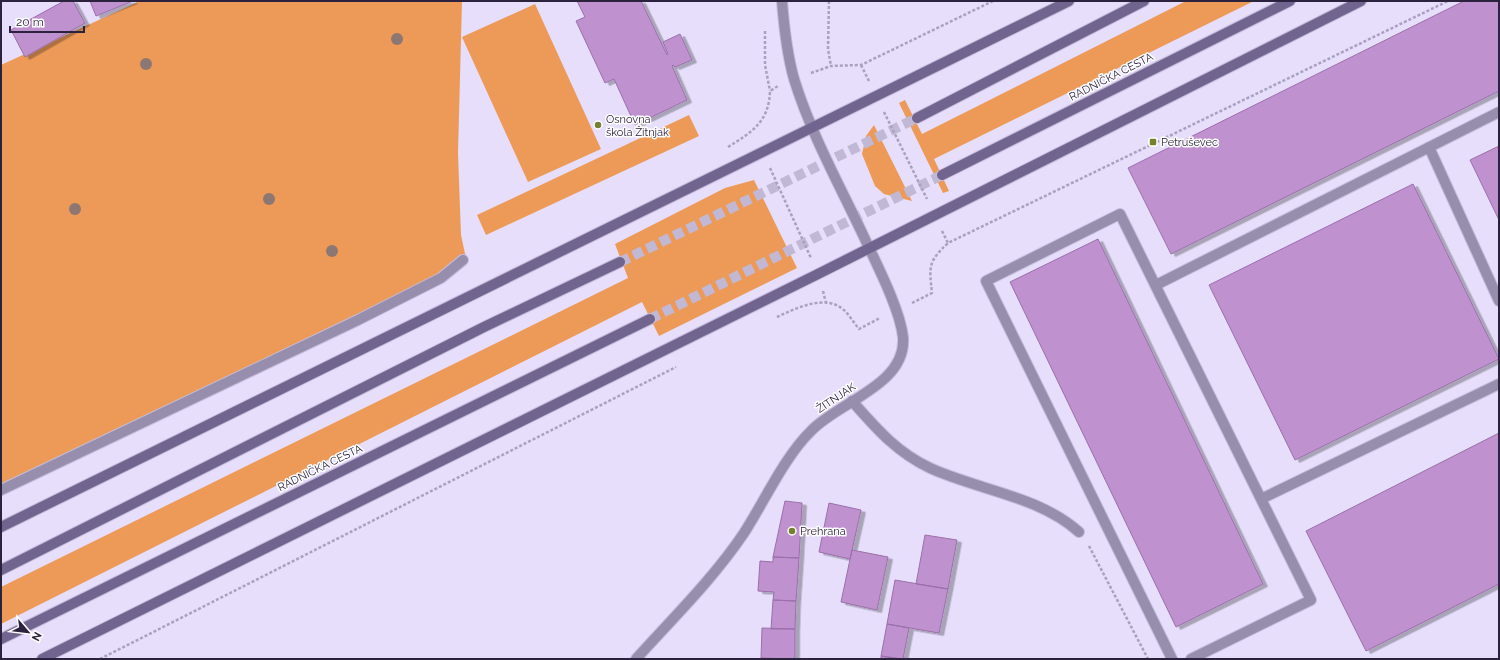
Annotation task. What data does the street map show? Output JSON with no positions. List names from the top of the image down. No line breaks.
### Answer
{"streets":{"main road":["RADNIČKA CESTA"],"street":["ŽITNJAK"]},"places":{"other":["Osnovna škola Žitnjak","Prehrana"],"transit":["Petruševec"]},"scale_bar":"20 m","north":"bottom right"}
